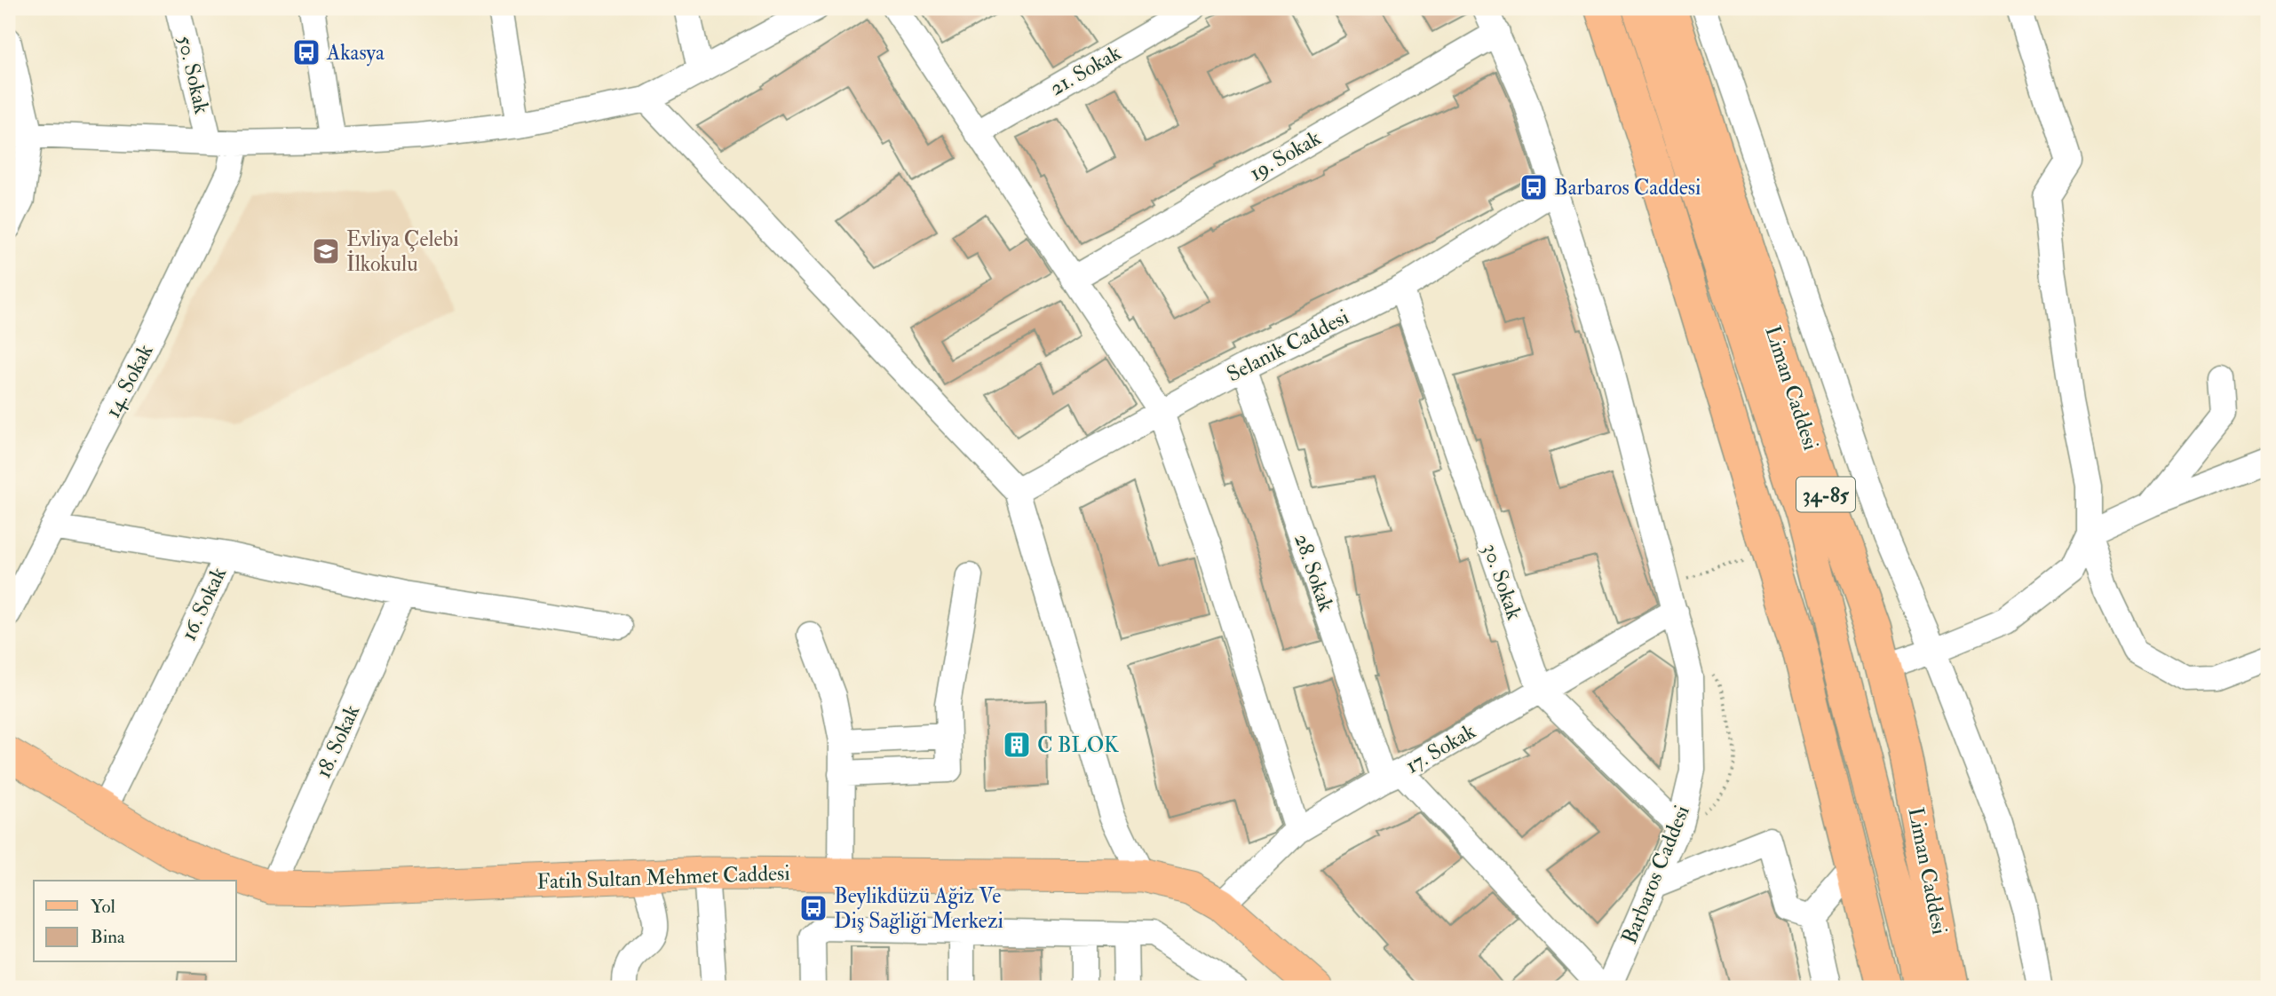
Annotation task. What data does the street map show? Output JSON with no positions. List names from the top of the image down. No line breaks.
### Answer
{"streets":{"highway":["Liman Caddesi","34-85"],"main road":["Fatih Sultan Mehmet Caddesi"],"street":["21. Sokak","50. Sokak","19. Sokak","Selanik Caddesi","14. Sokak","28. Sokak","30. Sokak","16. Sokak","18. Sokak","17. Sokak","Barbaros Caddesi"]},"crossings":[["19. Sokak","Barbaros Caddesi"],["Selanik Caddesi","28. Sokak"],["Selanik Caddesi","30. Sokak"],["Selanik Caddesi","Barbaros Caddesi"],["14. Sokak","16. Sokak"],["28. Sokak","17. Sokak"],["30. Sokak","17. Sokak"],["30. Sokak","Barbaros Caddesi"],["16. Sokak","Fatih Sultan Mehmet Caddesi"],["18. Sokak","Fatih Sultan Mehmet Caddesi"],["17. Sokak","Barbaros Caddesi"],["17. Sokak","Fatih Sultan Mehmet Caddesi"]],"places":{"bus stop":["Akasya","Barbaros Caddesi","Beylikdüzü Ağiz Ve Diş Sağliği Merkezi"],"school or university":["Evliya Çelebi İlkokulu"],"building":["C BLOK"]},"legend":["Yol","Bina"]}
